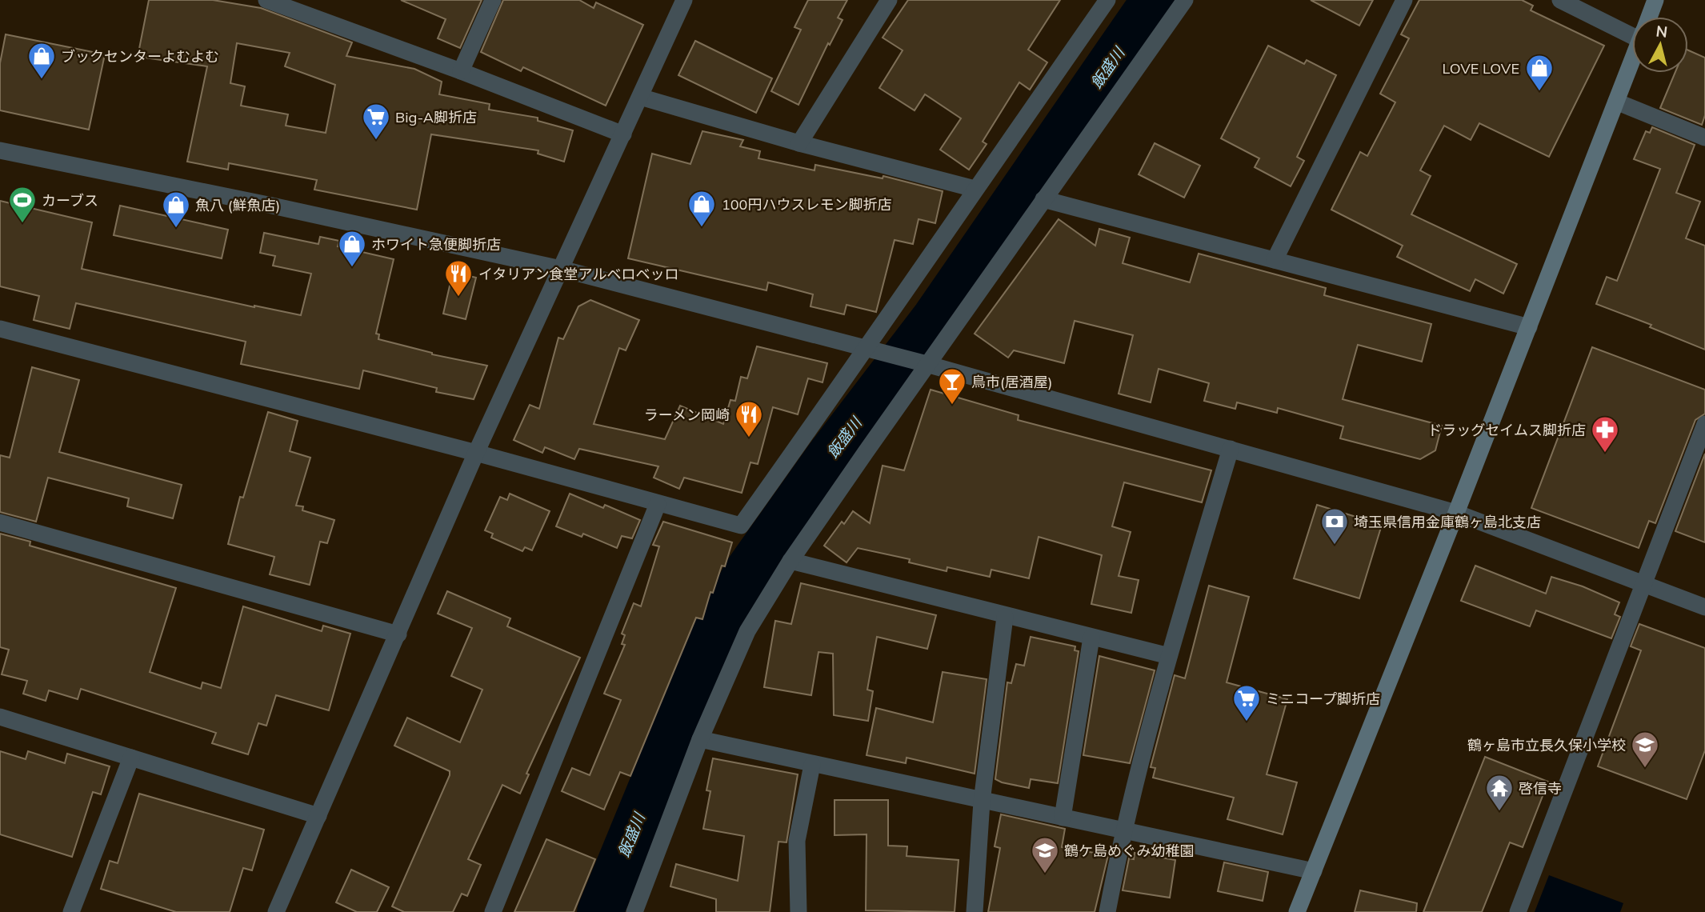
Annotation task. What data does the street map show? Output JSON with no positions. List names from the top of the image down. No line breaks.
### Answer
{"water":["飯盛川"],"places":{"shop":["ブックセンターよむよむ","LOVE LOVE","100円ハウスレモン脚折店","魚八 (鮮魚店)","ホワイト急便脚折店"],"supermarket":["Big-A脚折店","ミニコープ脚折店"],"sports":["カーブス"],"restaurant":["イタリアン食堂アルベロベッロ","ラーメン岡崎"],"bar":["鳥市(居酒屋)"],"pharmacy":["ドラッグセイムス脚折店"],"bank":["埼玉県信用金庫鶴ヶ島北支店"],"school or university":["鶴ヶ島市立長久保小学校","鶴ケ島めぐみ幼稚園"],"temple":["啓信寺"]},"north":"top"}
